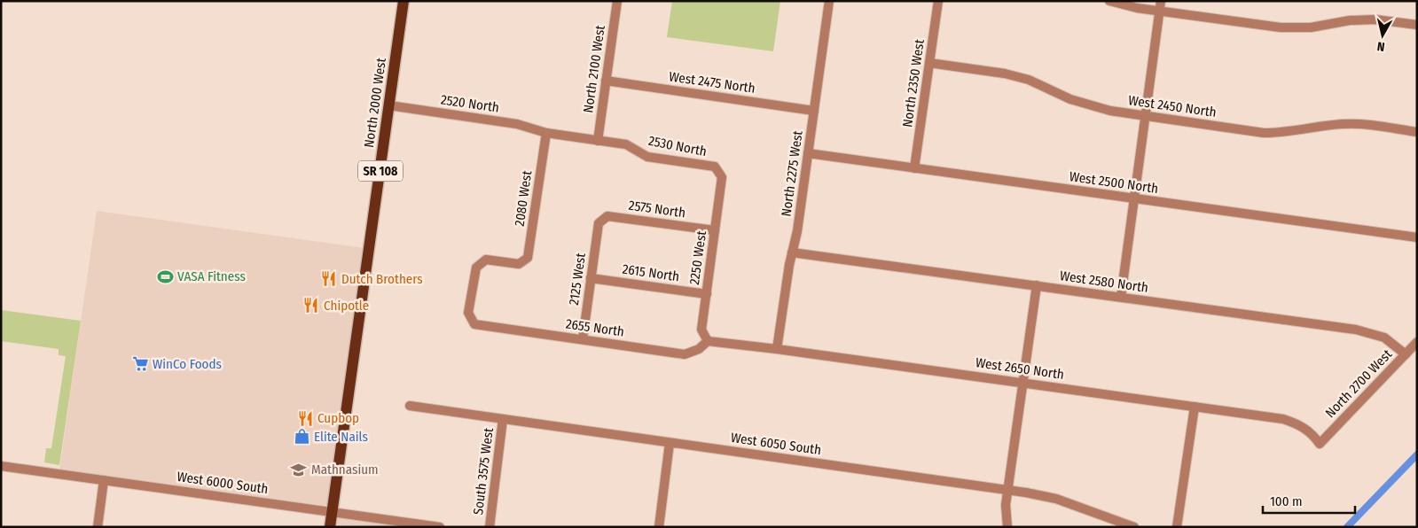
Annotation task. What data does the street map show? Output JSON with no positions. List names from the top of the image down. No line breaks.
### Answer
{"streets":{"main road":["North 2000 West","SR 108"],"street":["North 2100 West","West 2475 North","North 2350 West","2520 North","West 2450 North","2530 North","North 2275 West","West 2500 North","2080 West","2575 North","2250 West","2615 North","2125 West","West 2580 North","2655 North","West 2650 North","North 2700 West","West 6050 South","South 3575 West","West 6000 South"]},"crossings":[["North 2100 West","West 2475 North"],["North 2100 West","2530 North"],["West 2475 North","North 2275 West"],["North 2350 West","West 2450 North"],["North 2350 West","West 2500 North"],["North 2000 West","2520 North"],["North 2000 West","SR 108"],["North 2000 West","West 6000 South"],["2520 North","2530 North"],["2520 North","2080 West"],["2530 North","2080 West"],["2530 North","2250 West"],["SR 108","West 6000 South"],["North 2275 West","West 2500 North"],["North 2275 West","West 2580 North"],["North 2275 West","West 2650 North"],["2080 West","2655 North"],["2575 North","2250 West"],["2575 North","2125 West"],["2250 West","2615 North"],["2250 West","2655 North"],["2250 West","West 2650 North"],["2615 North","2125 West"],["2125 West","2655 North"],["West 2580 North","North 2700 West"],["2655 North","West 2650 North"],["West 2650 North","North 2700 West"],["West 6050 South","South 3575 West"]],"places":{"sports":["VASA Fitness"],"restaurant":["Dutch Brothers","Chipotle","Cupbop"],"supermarket":["WinCo Foods"],"shop":["Elite Nails"],"school or university":["Mathnasium"]},"scale_bar":"100 m","north":"bottom"}
